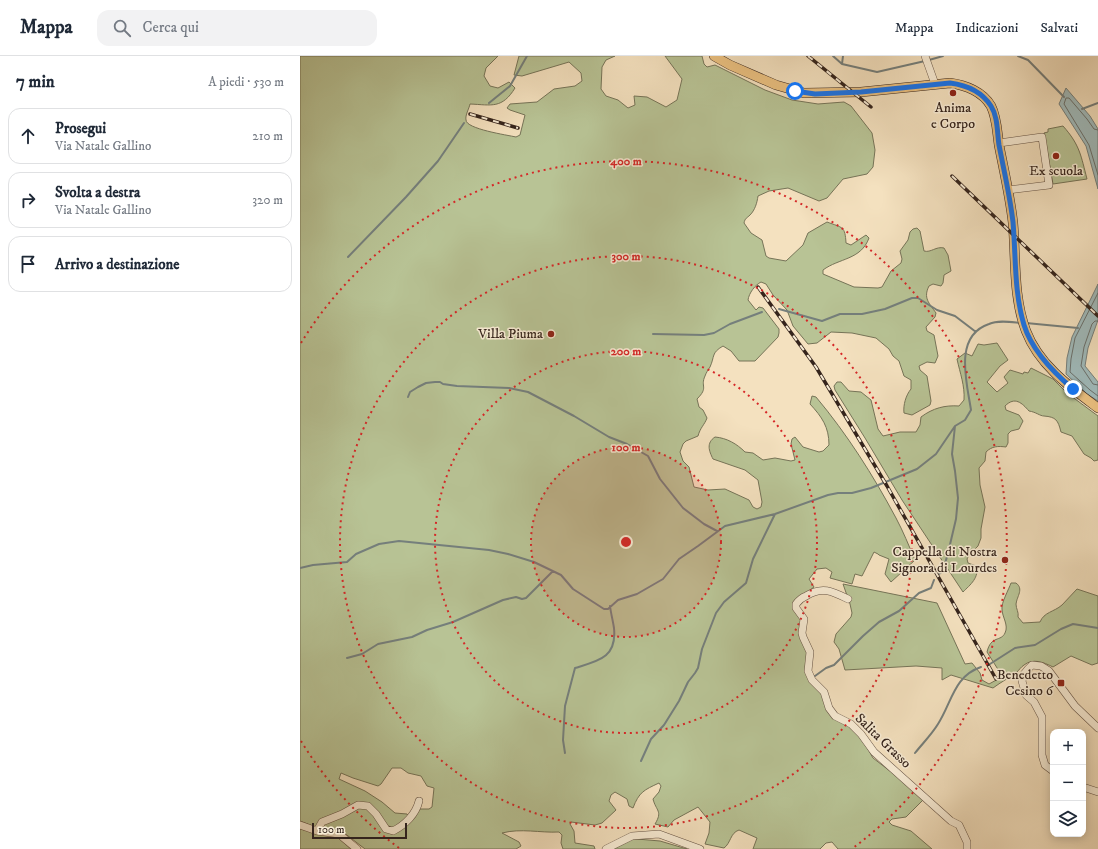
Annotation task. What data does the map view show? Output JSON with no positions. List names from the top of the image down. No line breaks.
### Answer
{"streets":{"street":["Salita Grasso"]},"places":{"other":["Anima e Corpo","Ex scuola","Villa Piuma","Cappella di Nostra Signora di Lourdes"],"transit":["Benedetto Cesino 6"]},"scale_bar":"100 m","page":{"header":"Mappa","search":"Cerca qui","nav":["Mappa","Indicazioni","Salvati"],"heading":["7 min","A piedi · 530 m"],"list":[["Prosegui","Via Natale Gallino","210 m"],["Svolta a destra","Via Natale Gallino","320 m"],"Arrivo a destinazione"],"map_buttons":["+","−"],"scale":"100 m"},"rings":["400 m","300 m","200 m","100 m"]}
